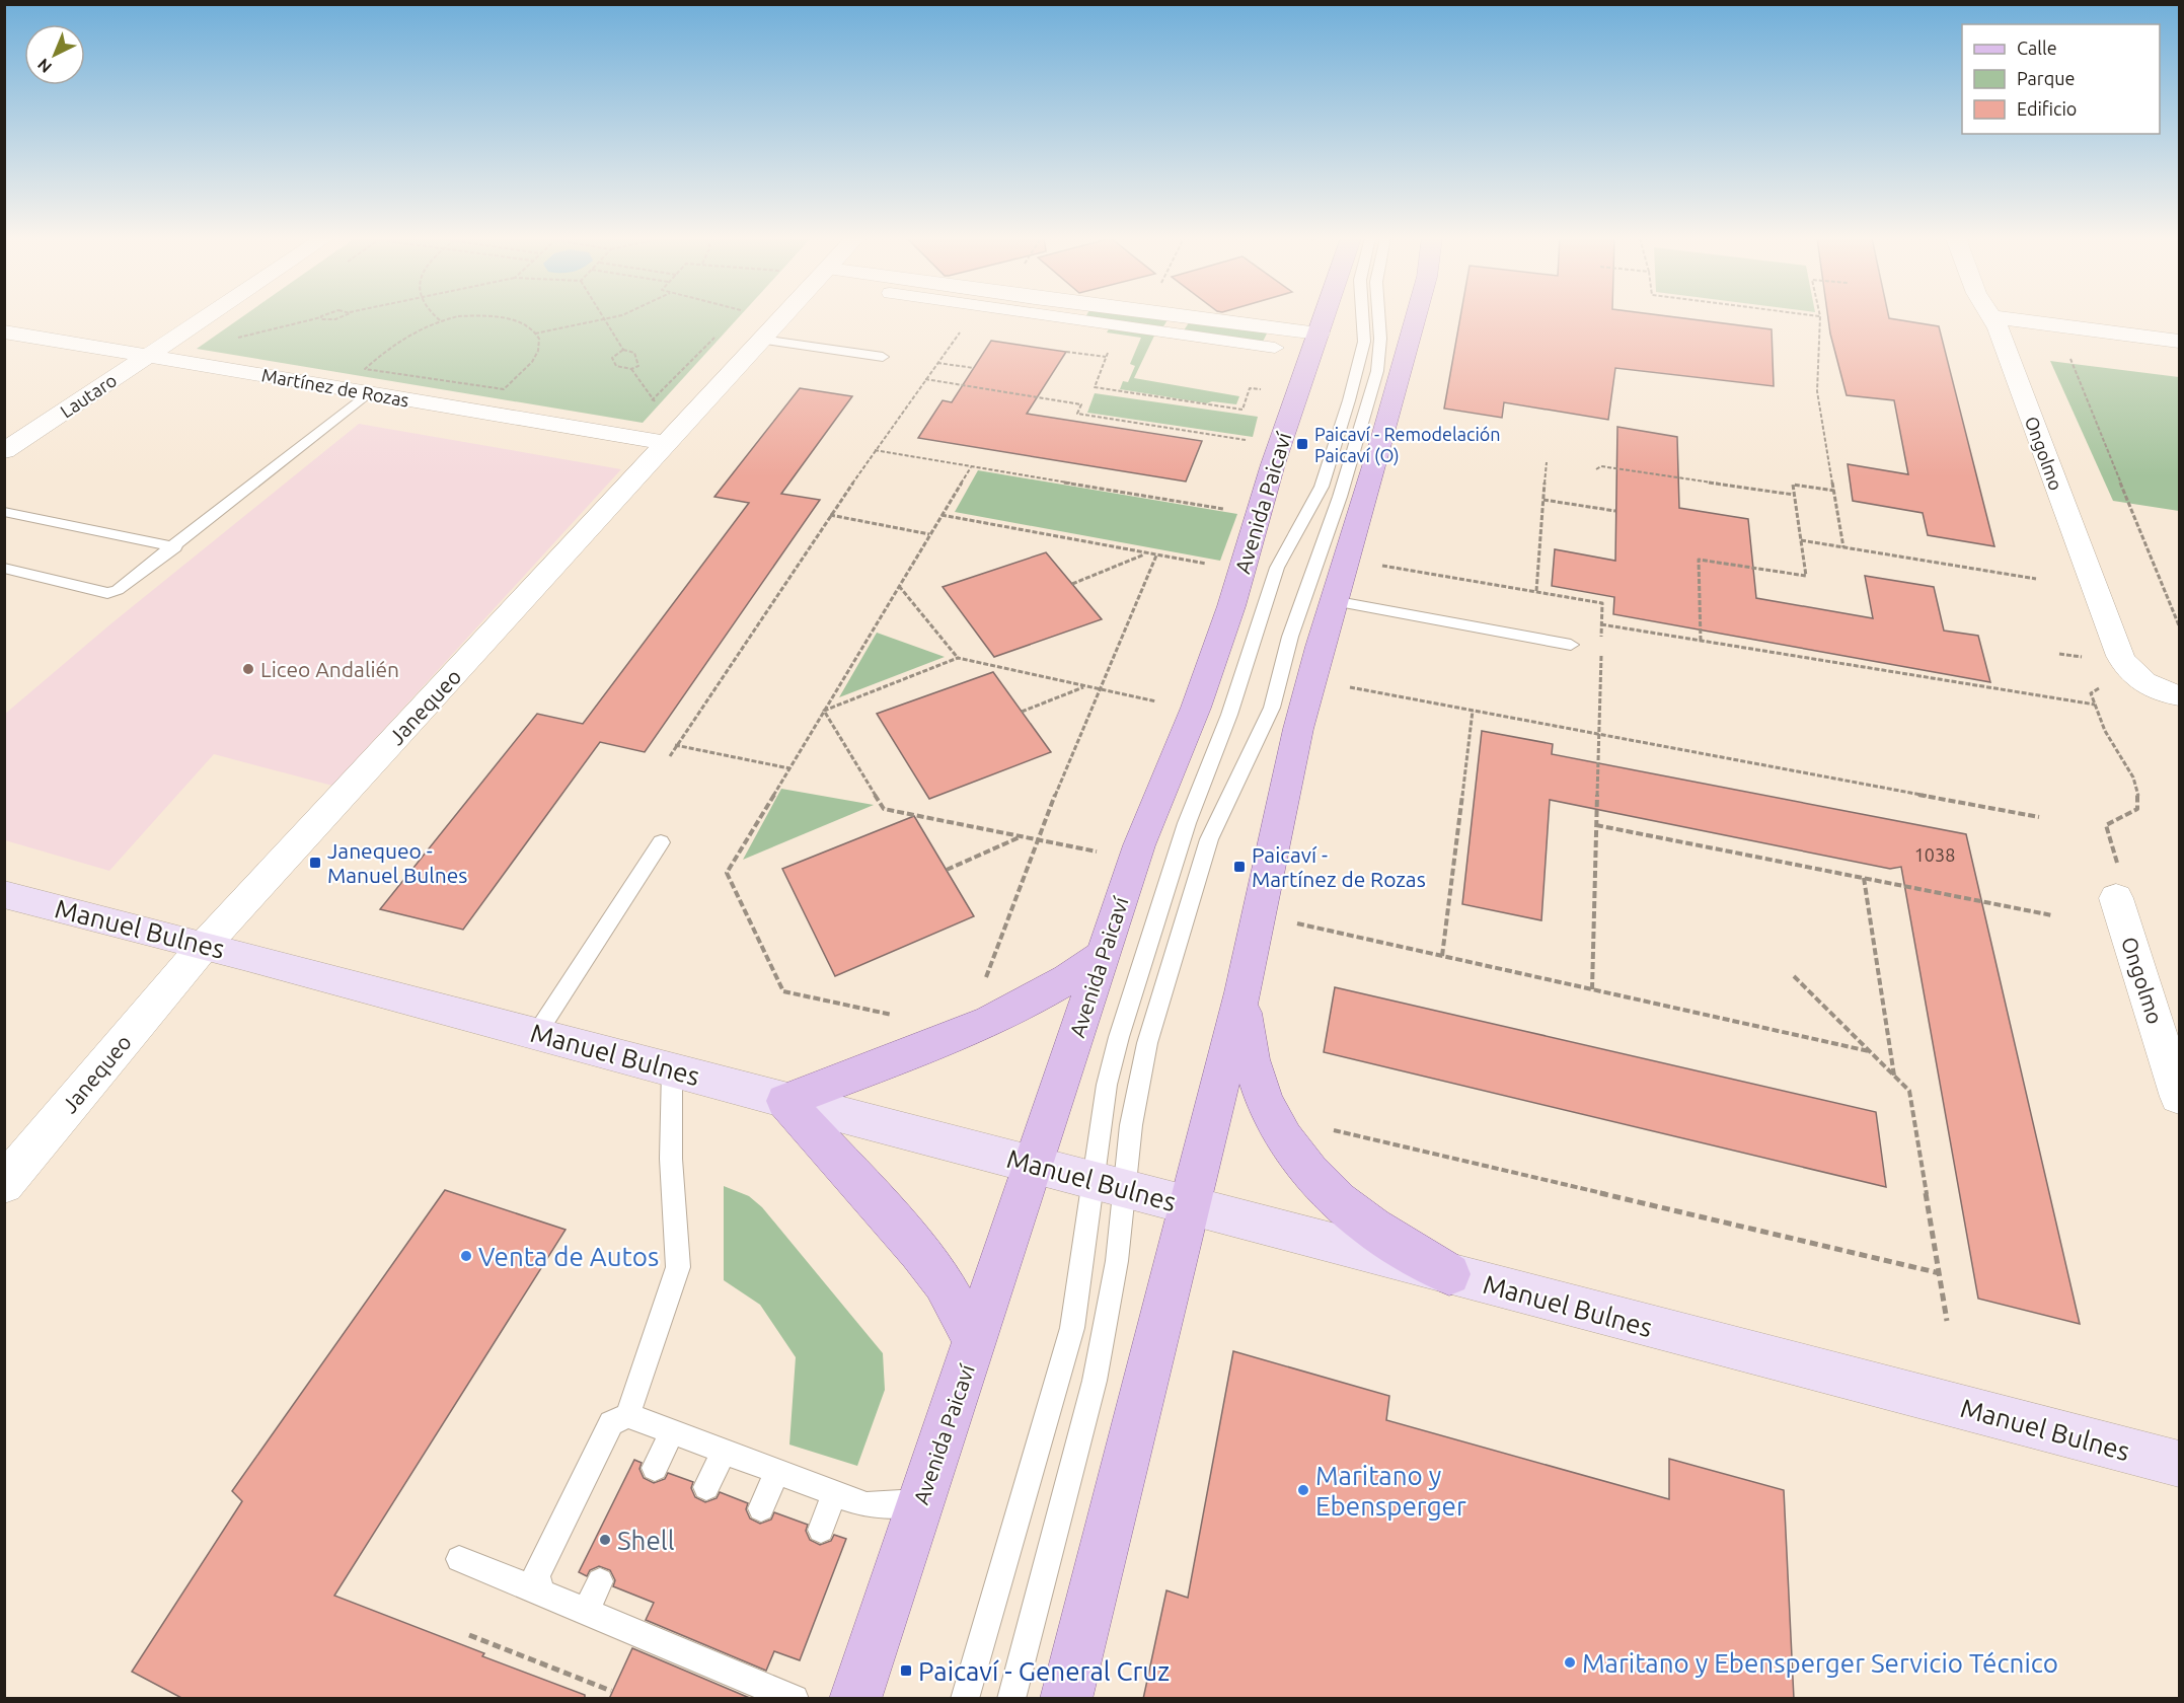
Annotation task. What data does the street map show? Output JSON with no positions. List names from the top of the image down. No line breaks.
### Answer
{"streets":{"main road":["Avenida Paicaví","Manuel Bulnes"],"street":["Martínez de Rozas","Lautaro","Ongolmo","Janequeo"]},"crossings":[["Martínez de Rozas","Lautaro"],["Martínez de Rozas","Janequeo"],["Avenida Paicaví","Manuel Bulnes"],["Janequeo","Manuel Bulnes"]],"places":{"transit":["Paicaví - Remodelación Paicaví (O)","Janequeo - Manuel Bulnes","Paicaví - Martínez de Rozas","Paicaví - General Cruz"],"other":["Liceo Andalién","Venta de Autos","Maritano y Ebensperger","Shell","Maritano y Ebensperger Servicio Técnico"]},"house_numbers":["1038"],"legend":["Calle","Parque","Edificio"],"north":"bottom left"}
